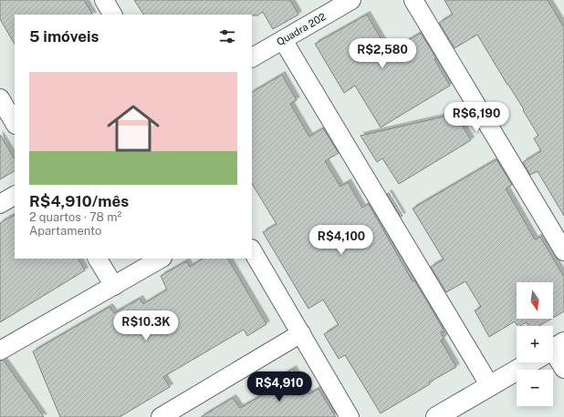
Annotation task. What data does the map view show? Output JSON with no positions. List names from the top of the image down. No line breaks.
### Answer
{"streets":{"street":["Quadra 202"]},"north":"bottom","page":{"heading":"5 imóveis","price":["R$2,580","R$6,190","R$4,100","R$10.3K","R$4,910"],"list":[{"name":"R$4,910/mês","note":"2 quartos · 78 m² · Apartamento"}],"map_buttons":["+","−"]}}
